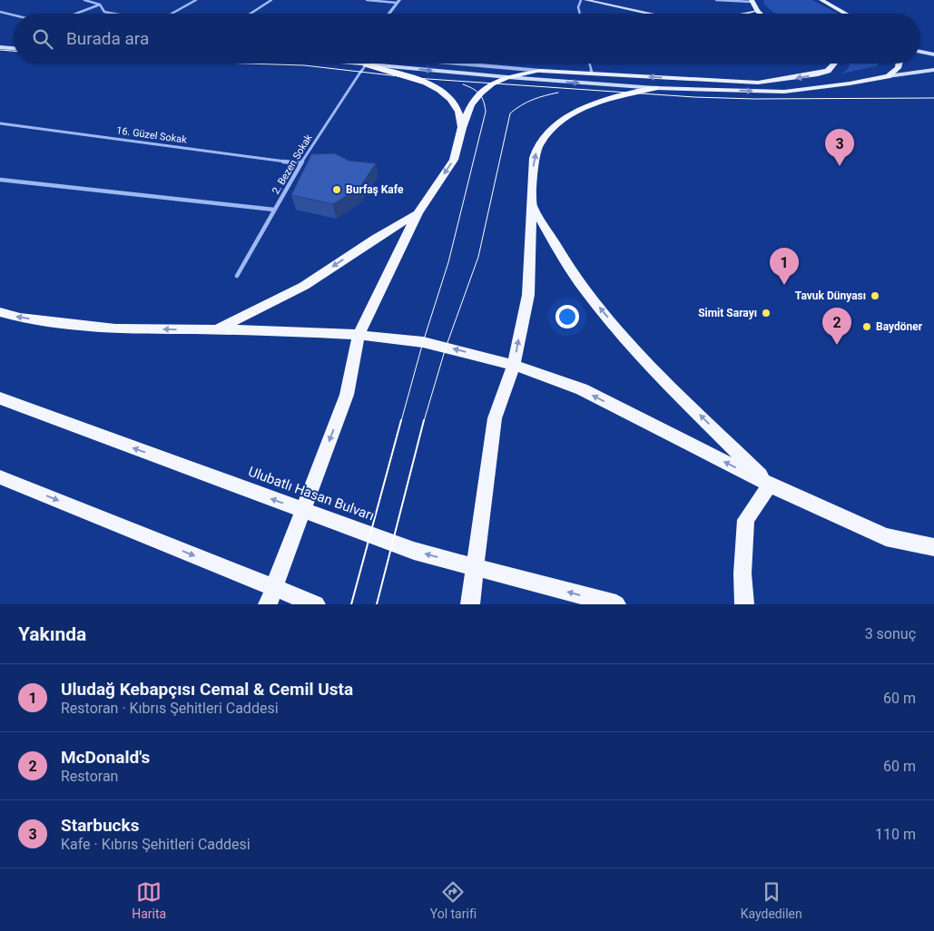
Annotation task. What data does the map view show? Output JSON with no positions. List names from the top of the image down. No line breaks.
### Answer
{"streets":{"highway":["Ulubatlı Hasan Bulvarı"],"street":["16. Güzel Sokak","2. Bezen Sokak"]},"crossings":[["16. Güzel Sokak","2. Bezen Sokak"]],"places":["Burfaş Kafe","Tavuk Dünyası","Simit Sarayı","Baydöner"],"page":{"search":"Burada ara","pins":["3","1","2"],"heading":["Yakında","3 sonuç"],"list":[{"mark":"1","name":"Uludağ Kebapçısı Cemal & Cemil Usta","note":"Restoran · Kıbrıs Şehitleri Caddesi","value":"60 m"},{"mark":"2","name":"McDonald's","note":"Restoran","value":"60 m"},{"mark":"3","name":"Starbucks","note":"Kafe · Kıbrıs Şehitleri Caddesi","value":"110 m"}],"nav":["Harita","Yol tarifi","Kaydedilen"]}}
